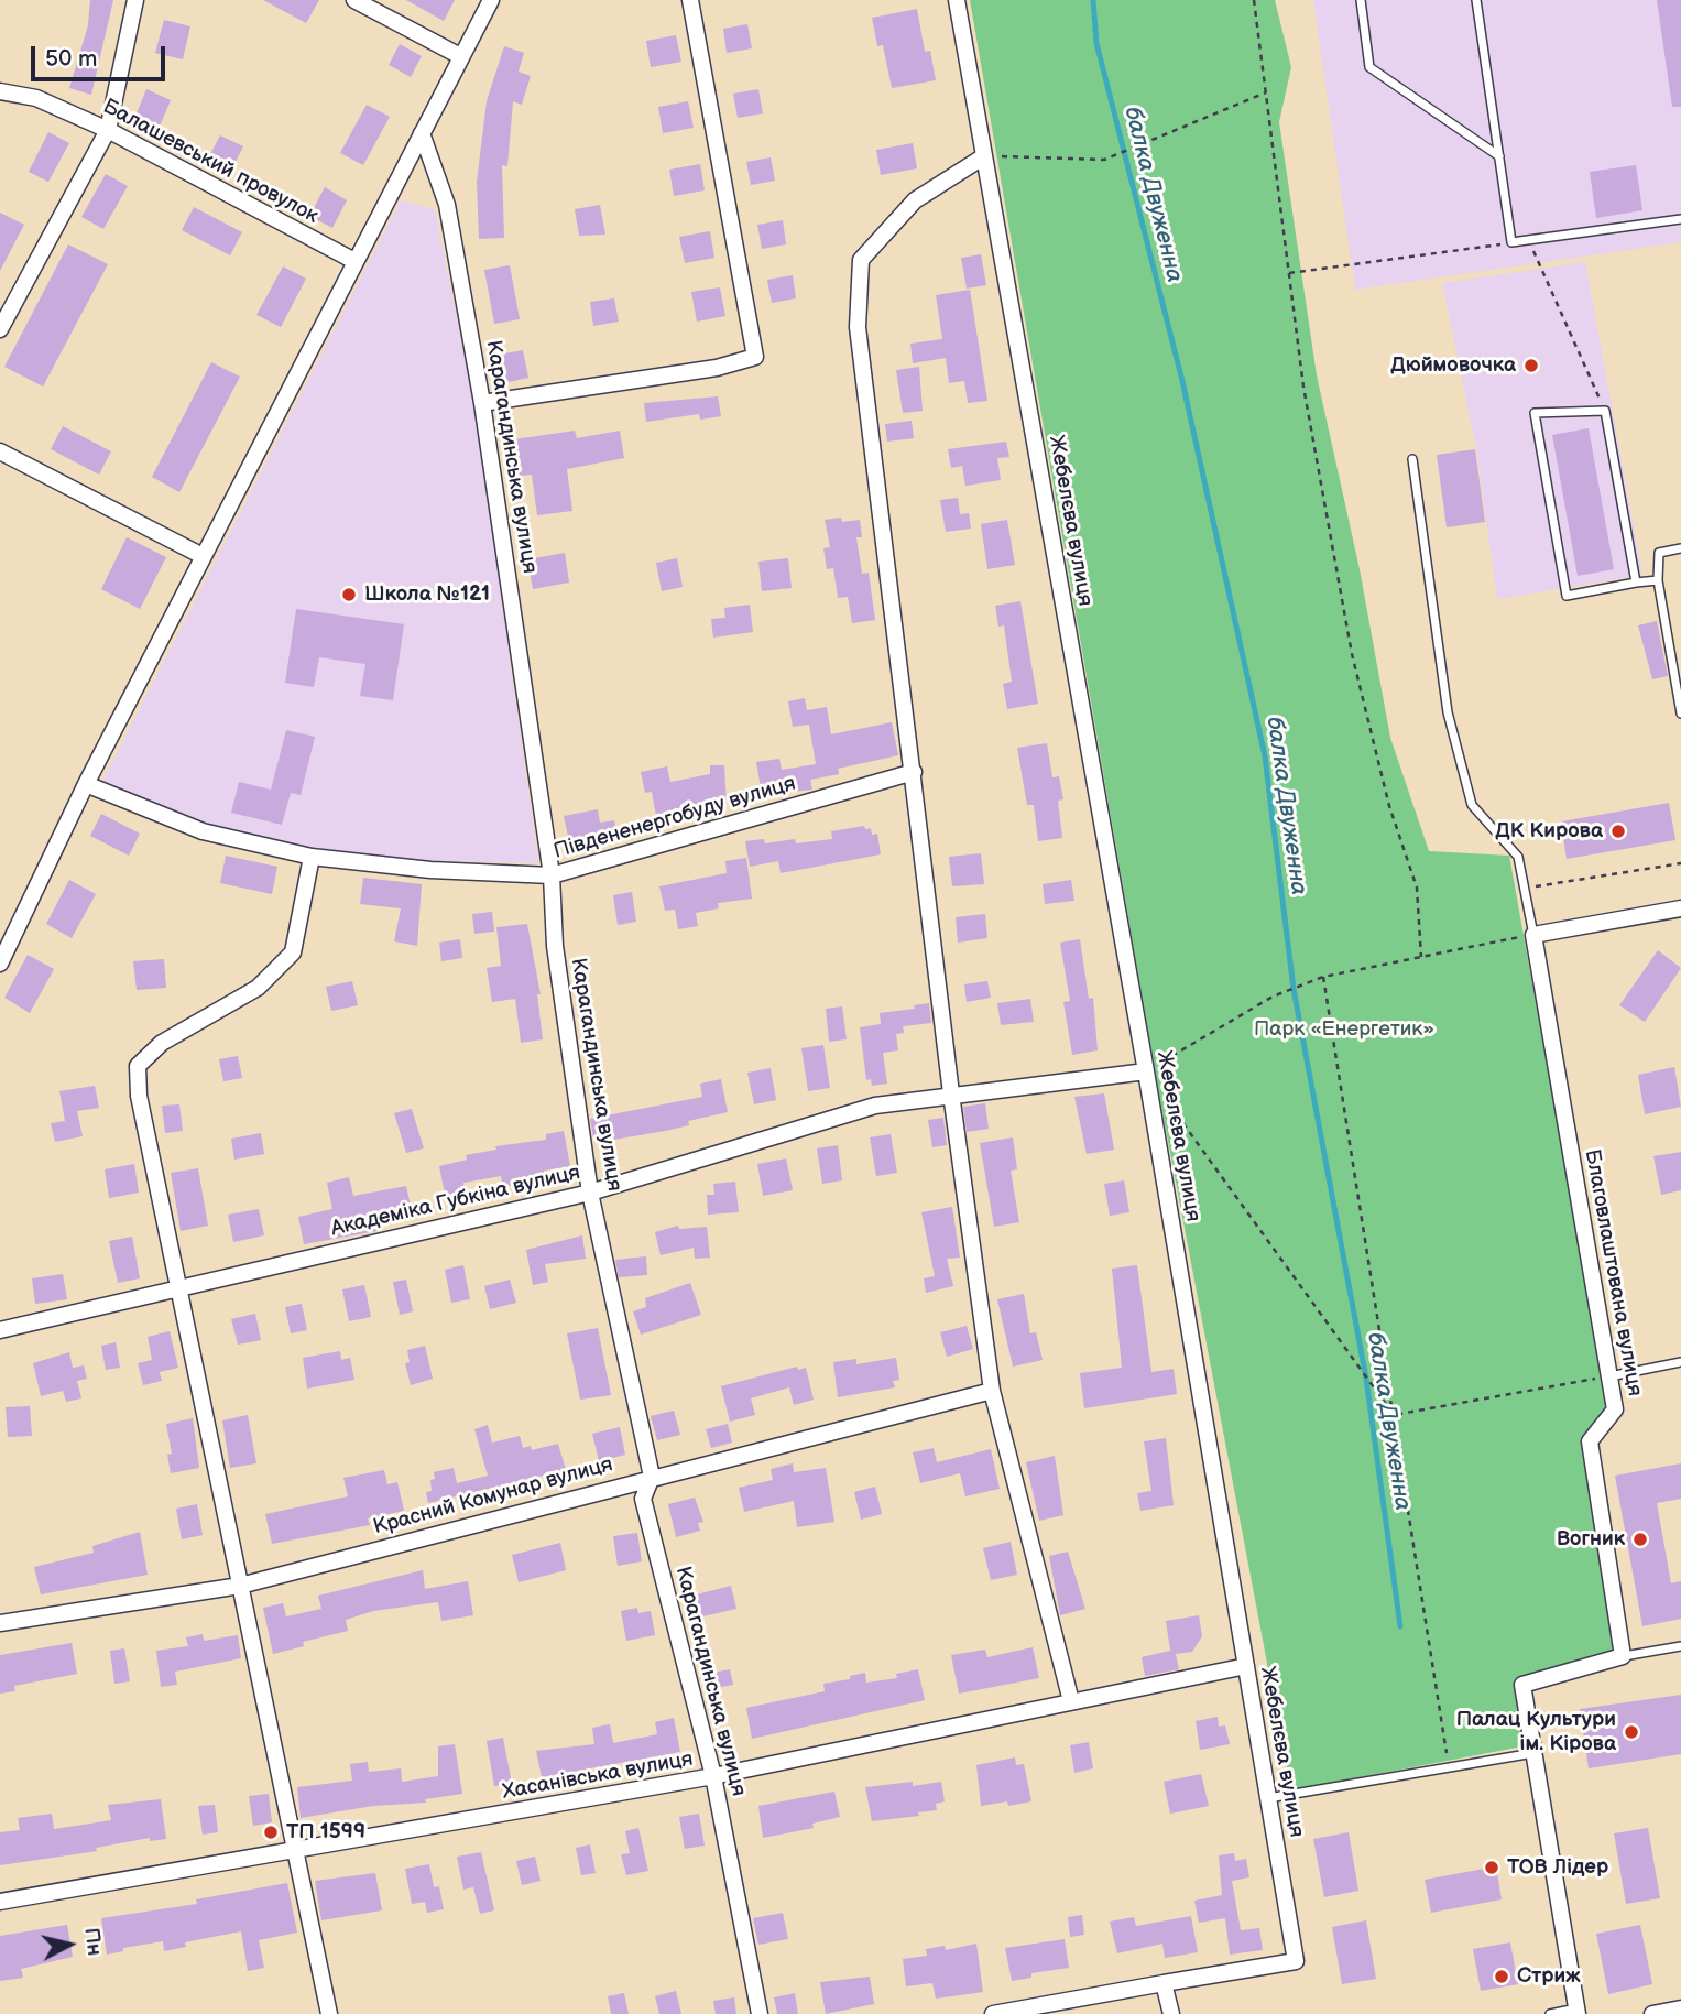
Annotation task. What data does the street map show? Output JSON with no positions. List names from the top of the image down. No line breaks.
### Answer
{"streets":{"street":["Балашевський провулок","Карагандинська вулиця","Жебелєва вулиця","Південенергобуду вулиця","Академіка Губкіна вулиця","Благовлаштована вулиця","Красний Комунар вулиця","Хасанівська вулиця"]},"crossings":[["Карагандинська вулиця","Південенергобуду вулиця"],["Карагандинська вулиця","Академіка Губкіна вулиця"],["Карагандинська вулиця","Красний Комунар вулиця"],["Карагандинська вулиця","Хасанівська вулиця"],["Жебелєва вулиця","Академіка Губкіна вулиця"],["Жебелєва вулиця","Хасанівська вулиця"]],"water":["балка Двуженна"],"parks":["Парк «Енергетик»"],"places":["Дюймовочка","Школа №121","ДК Кирова","Вогник","Палац Культури ім. Кірова","ТП 1599","ТОВ Лідер","Стриж"],"scale_bar":"50 m","north":"right"}
